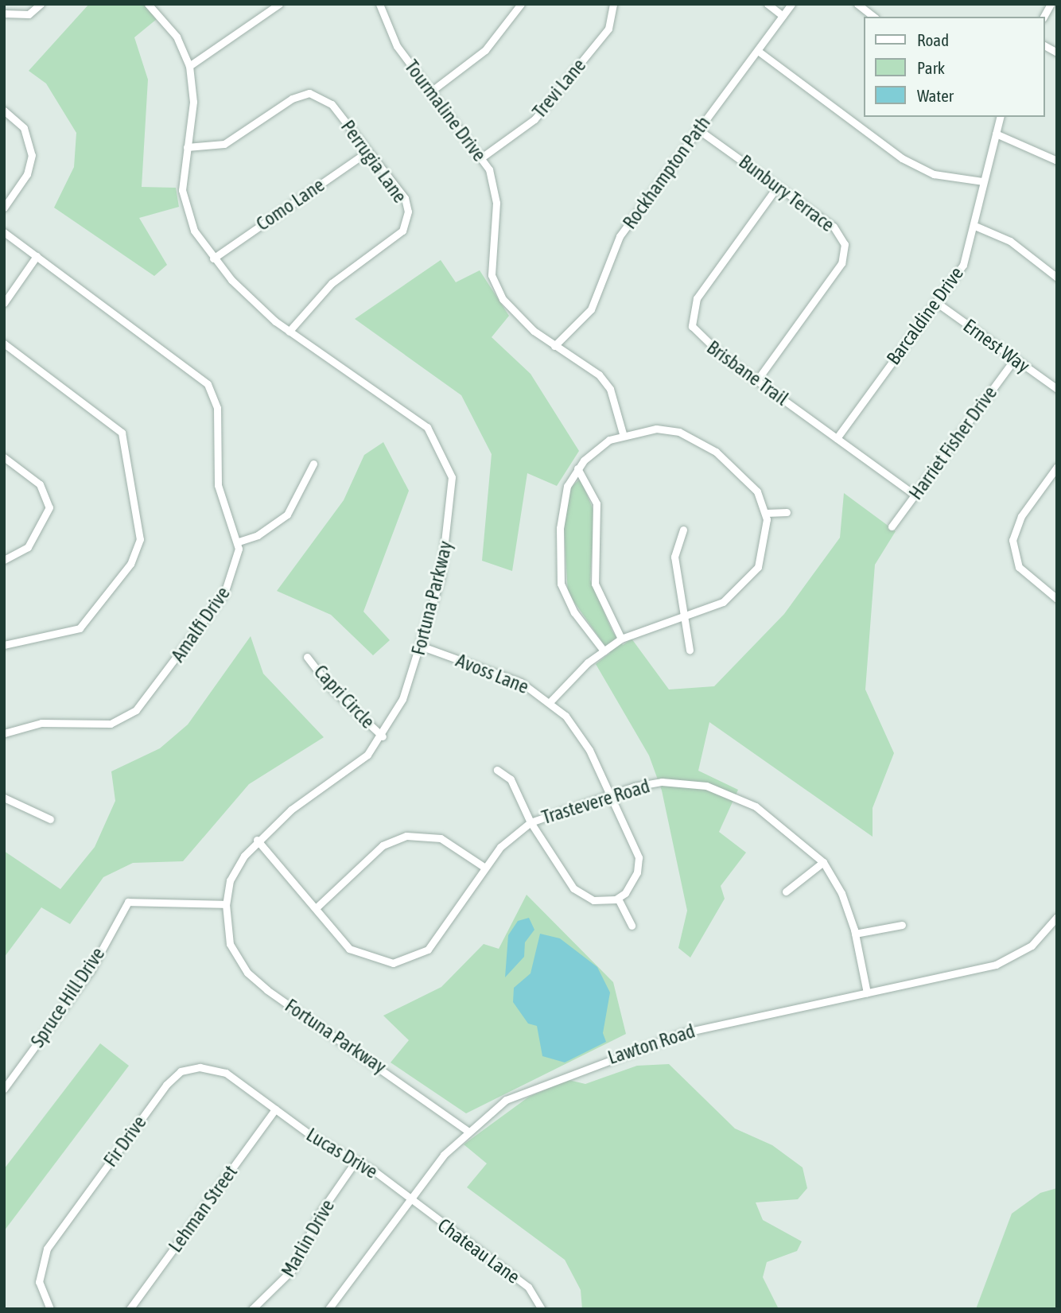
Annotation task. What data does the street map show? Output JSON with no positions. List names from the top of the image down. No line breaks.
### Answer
{"streets":{"street":["Trevi Lane","Tourmaline Drive","Perrugia Lane","Rockhampton Path","Bunbury Terrace","Como Lane","Barcaldine Drive","Ernest Way","Brisbane Trail","Harriet Fisher Drive","Fortuna Parkway","Amalfi Drive","Avoss Lane","Capri Circle","Trastevere Road","Spruce Hill Drive","Lawton Road","Fir Drive","Lucas Drive","Lehman Street","Marlin Drive","Chateau Lane"]},"crossings":[["Trevi Lane","Tourmaline Drive"],["Tourmaline Drive","Rockhampton Path"],["Perrugia Lane","Como Lane"],["Perrugia Lane","Fortuna Parkway"],["Rockhampton Path","Bunbury Terrace"],["Bunbury Terrace","Brisbane Trail"],["Como Lane","Fortuna Parkway"],["Barcaldine Drive","Ernest Way"],["Barcaldine Drive","Brisbane Trail"],["Ernest Way","Harriet Fisher Drive"],["Brisbane Trail","Harriet Fisher Drive"],["Fortuna Parkway","Avoss Lane"],["Fortuna Parkway","Capri Circle"],["Fortuna Parkway","Trastevere Road"],["Fortuna Parkway","Spruce Hill Drive"],["Fortuna Parkway","Lawton Road"],["Avoss Lane","Trastevere Road"],["Trastevere Road","Lawton Road"],["Lawton Road","Lucas Drive"],["Lawton Road","Chateau Lane"],["Fir Drive","Lucas Drive"],["Fir Drive","Lehman Street"],["Lucas Drive","Lehman Street"],["Lucas Drive","Marlin Drive"],["Lucas Drive","Chateau Lane"]],"legend":["Road","Park","Water"]}
